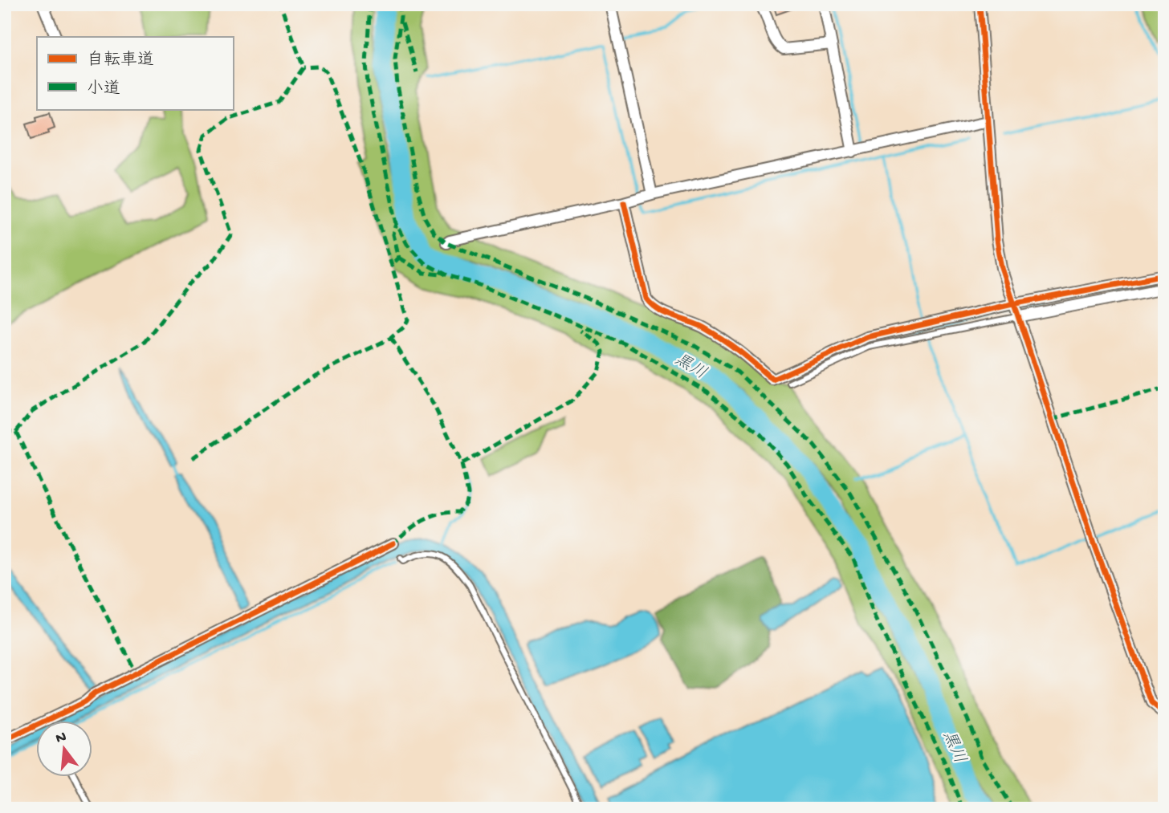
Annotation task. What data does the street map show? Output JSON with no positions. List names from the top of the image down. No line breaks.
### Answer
{"water":["黒川"],"legend":["自転車道","小道"],"north":"top"}
